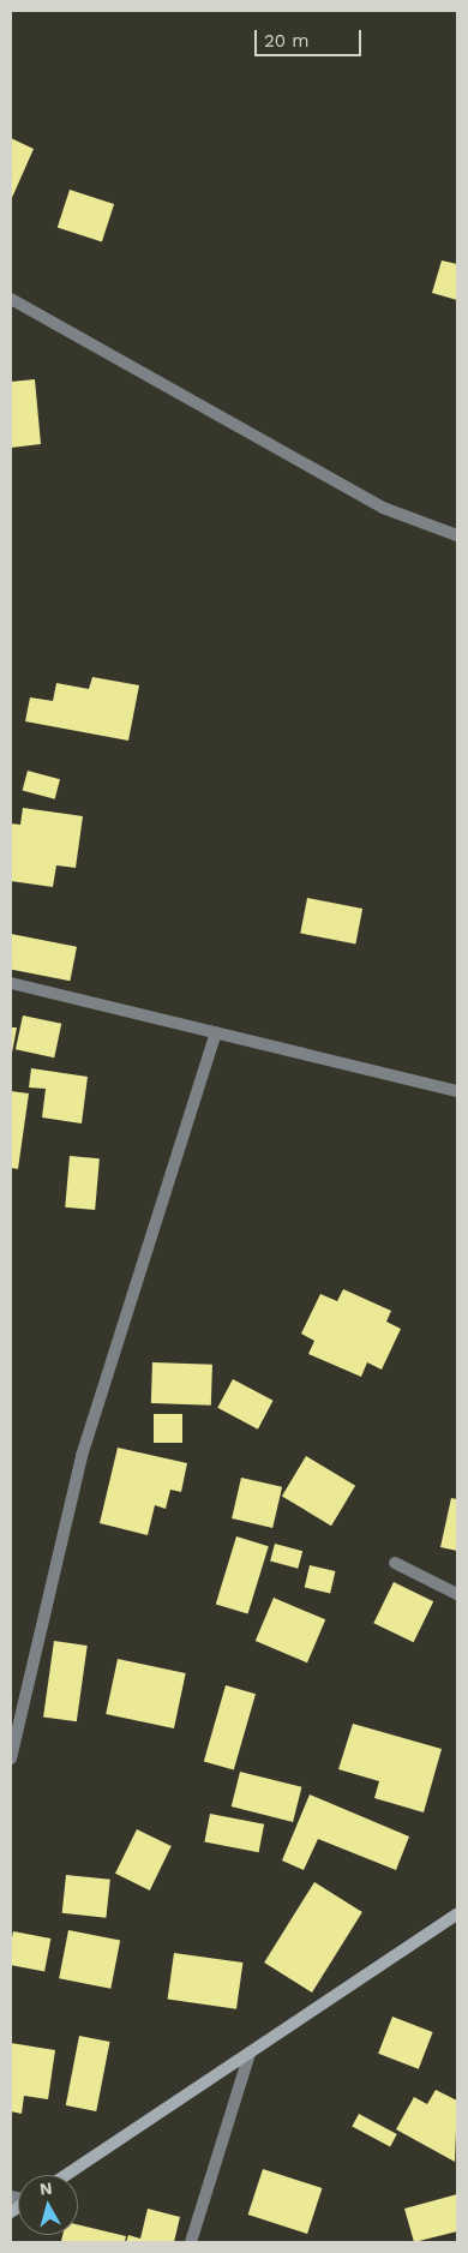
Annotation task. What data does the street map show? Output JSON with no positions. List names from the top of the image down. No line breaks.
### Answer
{"scale_bar":"20 m","north":"top"}
